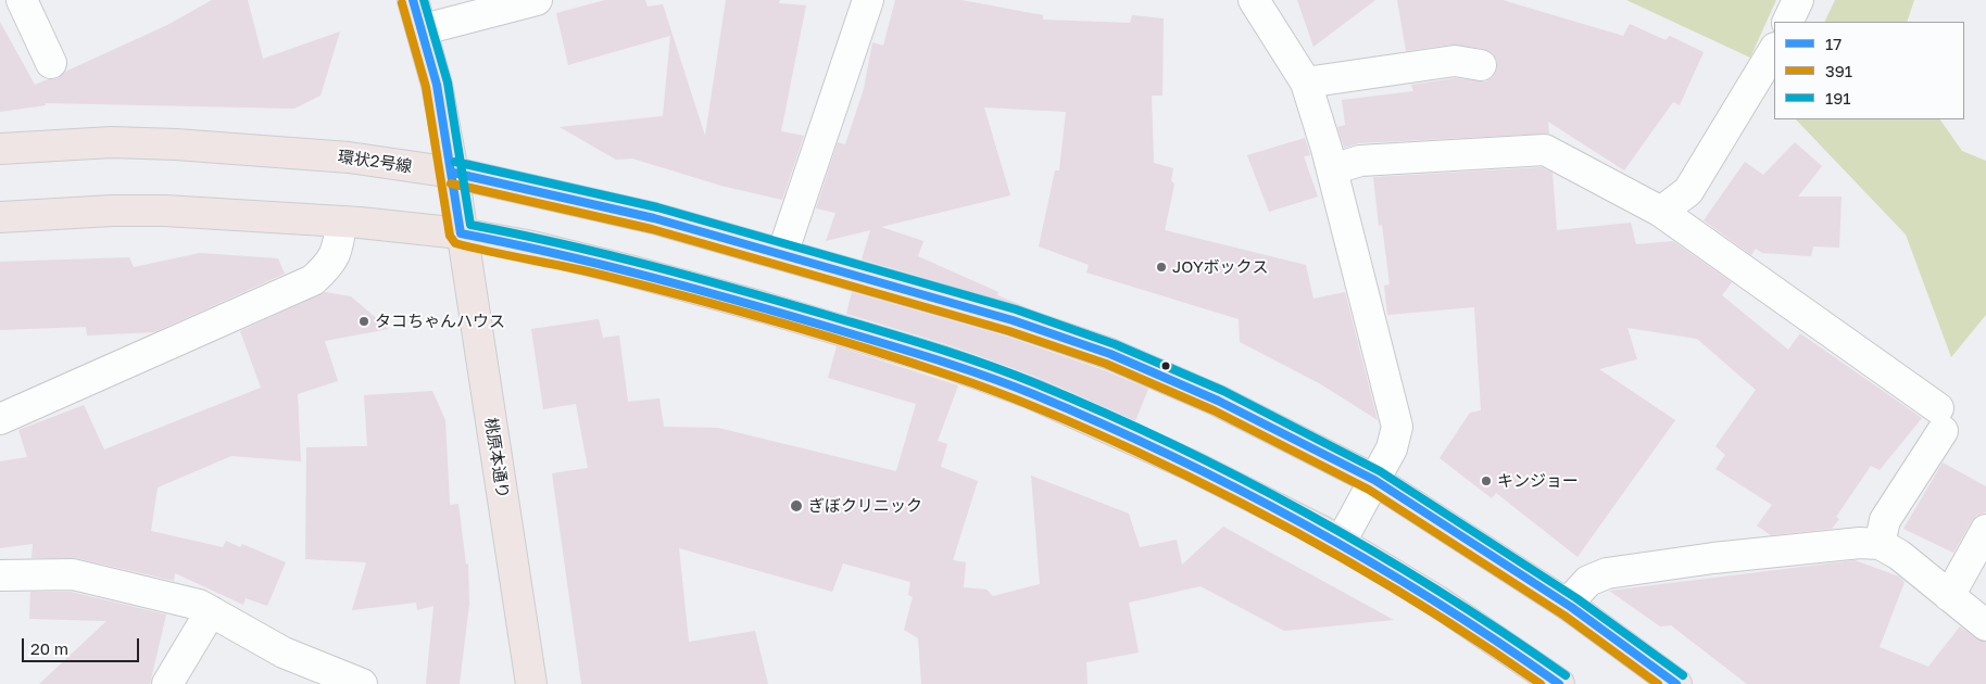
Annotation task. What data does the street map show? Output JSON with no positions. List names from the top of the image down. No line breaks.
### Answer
{"streets":{"main road":["環状2号線","桃原本通り"]},"crossings":[["環状2号線","桃原本通り"]],"places":["JOYボックス","タコちゃんハウス","キンジョー","ぎぼクリニック"],"lines":["transit line 17","transit line 191","transit line 391"],"legend":["17","391","191"],"scale_bar":"20 m"}
